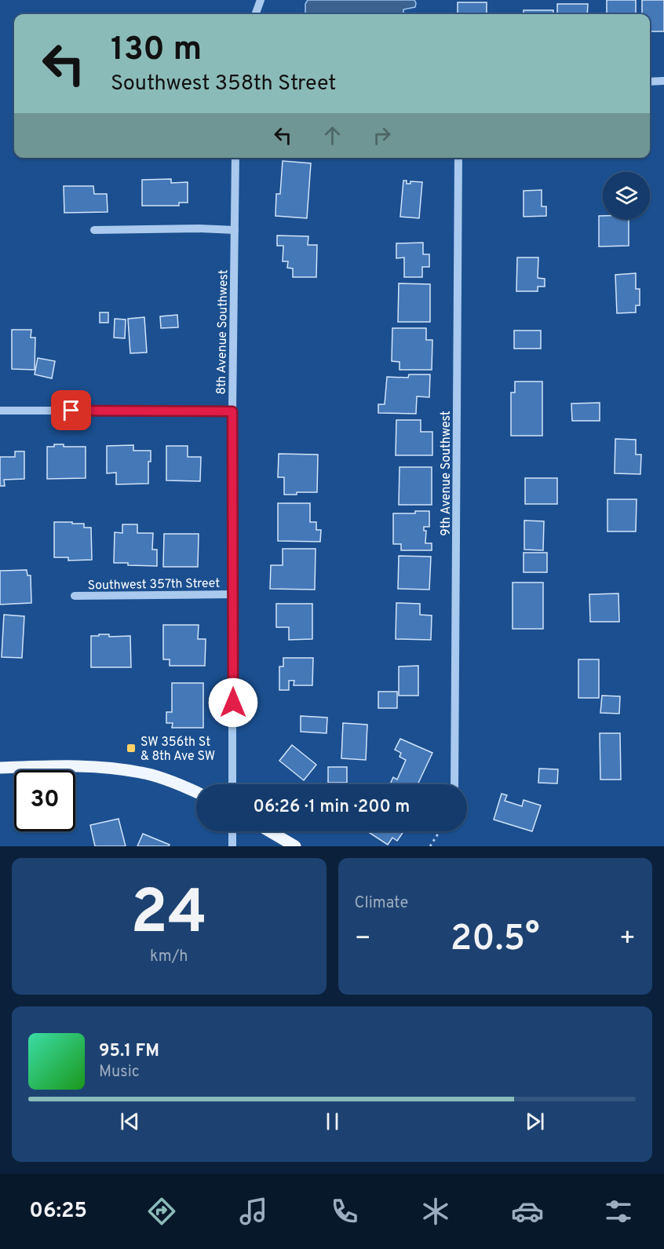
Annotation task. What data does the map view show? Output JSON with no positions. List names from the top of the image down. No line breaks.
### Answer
{"streets":{"street":["8th Avenue Southwest","9th Avenue Southwest","Southwest 357th Street"]},"crossings":[["8th Avenue Southwest","Southwest 357th Street"]],"places":{"transit":["SW 356th St & 8th Ave SW"]},"page":{"turn":["130 m","Southwest 358th Street"],"limit":"30","trip":"06:26 · 1 min · 200 m","tile":[["24","km/h"],"Climate"],"heat":["−","20.5°","+"],"song":["95.1 FM","Music"],"tabs":"06:25"}}
